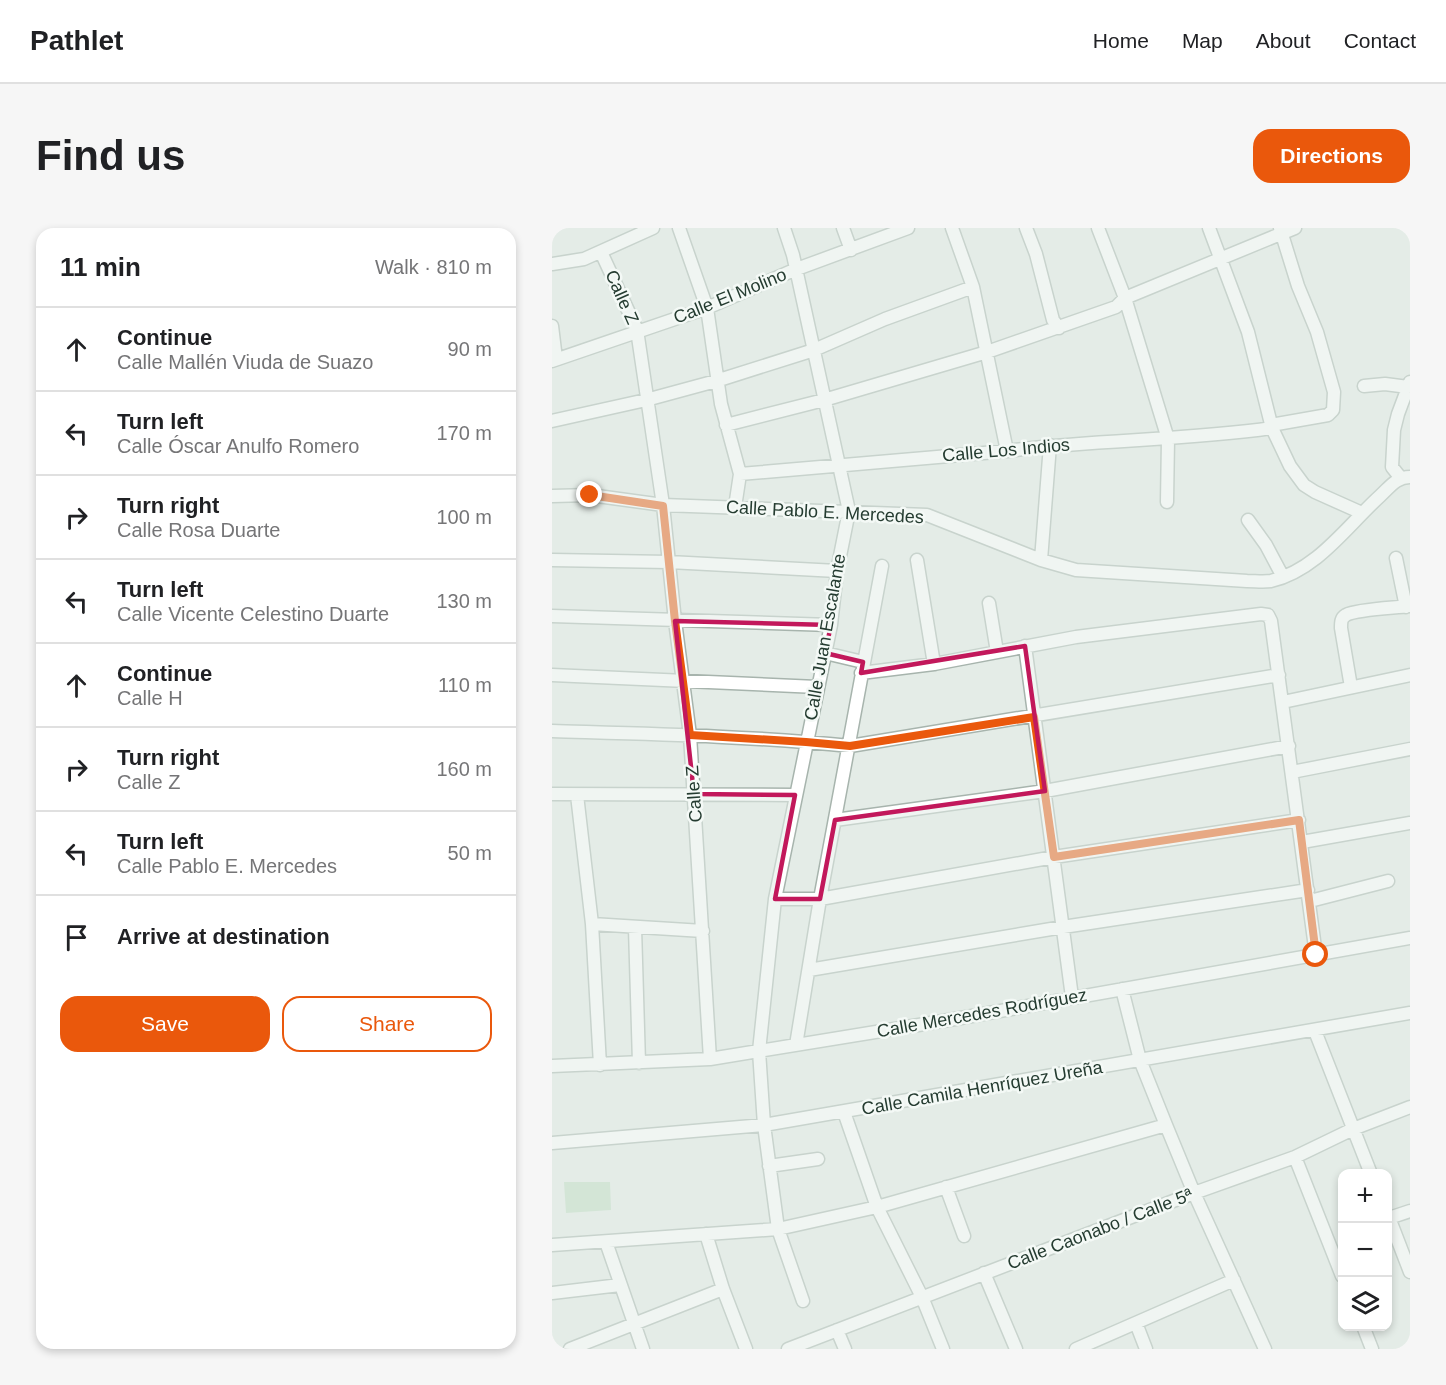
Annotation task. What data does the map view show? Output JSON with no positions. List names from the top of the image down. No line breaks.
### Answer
{"streets":{"street":["Calle El Molino","Calle Z","Calle Los Indios","Calle Pablo E. Mercedes","Calle Juan Escalante","Calle Mercedes Rodríguez","Calle Camila Henríquez Ureña","Calle Caonabo / Calle 5ª"]},"crossings":[["Calle El Molino","Calle Z"],["Calle El Molino","Calle Juan Escalante"],["Calle Z","Calle Pablo E. Mercedes"],["Calle Z","Calle Mercedes Rodríguez"],["Calle Los Indios","Calle Juan Escalante"],["Calle Pablo E. Mercedes","Calle Juan Escalante"],["Calle Juan Escalante","Calle Mercedes Rodríguez"],["Calle Juan Escalante","Calle Camila Henríquez Ureña"]],"page":{"header":"Pathlet","nav":["Home","Map","About","Contact"],"buttons":["Directions",["Save","Share"]],"title":"Find us","heading":["11 min","Walk · 810 m"],"list":[["Continue","Calle Mallén Viuda de Suazo","90 m"],["Turn left","Calle Óscar Anulfo Romero","170 m"],["Turn right","Calle Rosa Duarte","100 m"],["Turn left","Calle Vicente Celestino Duarte","130 m"],["Continue","Calle H","110 m"],["Turn right","Calle Z","160 m"],["Turn left","Calle Pablo E. Mercedes","50 m"],"Arrive at destination"],"map_buttons":["+","−"]}}
